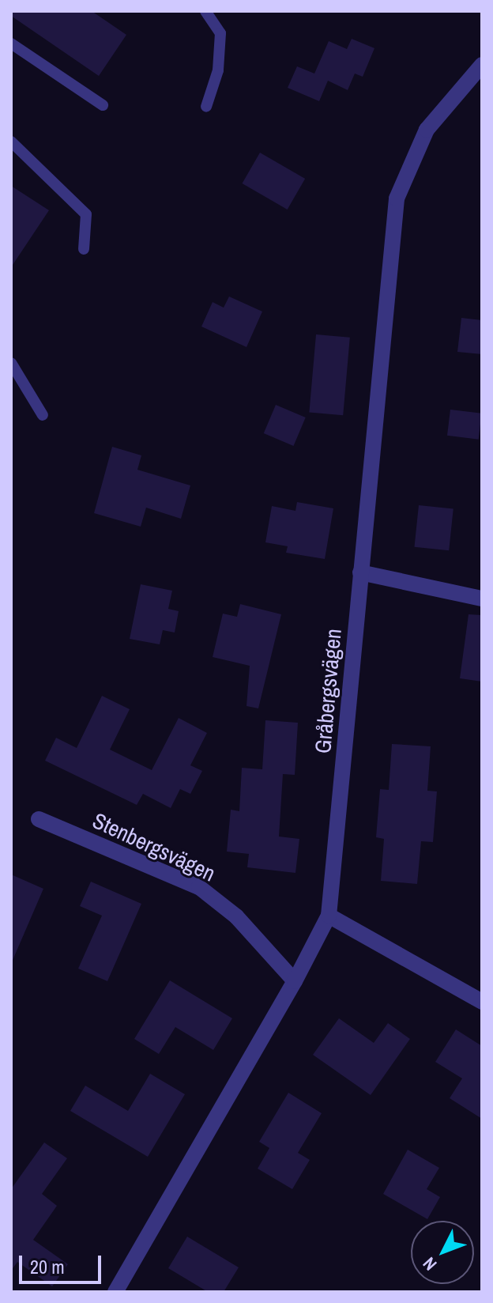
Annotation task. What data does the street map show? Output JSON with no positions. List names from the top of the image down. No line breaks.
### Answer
{"streets":{"street":["Gråbergsvägen","Stenbergsvägen"]},"crossings":[["Gråbergsvägen","Stenbergsvägen"]],"scale_bar":"20 m","north":"bottom left"}
